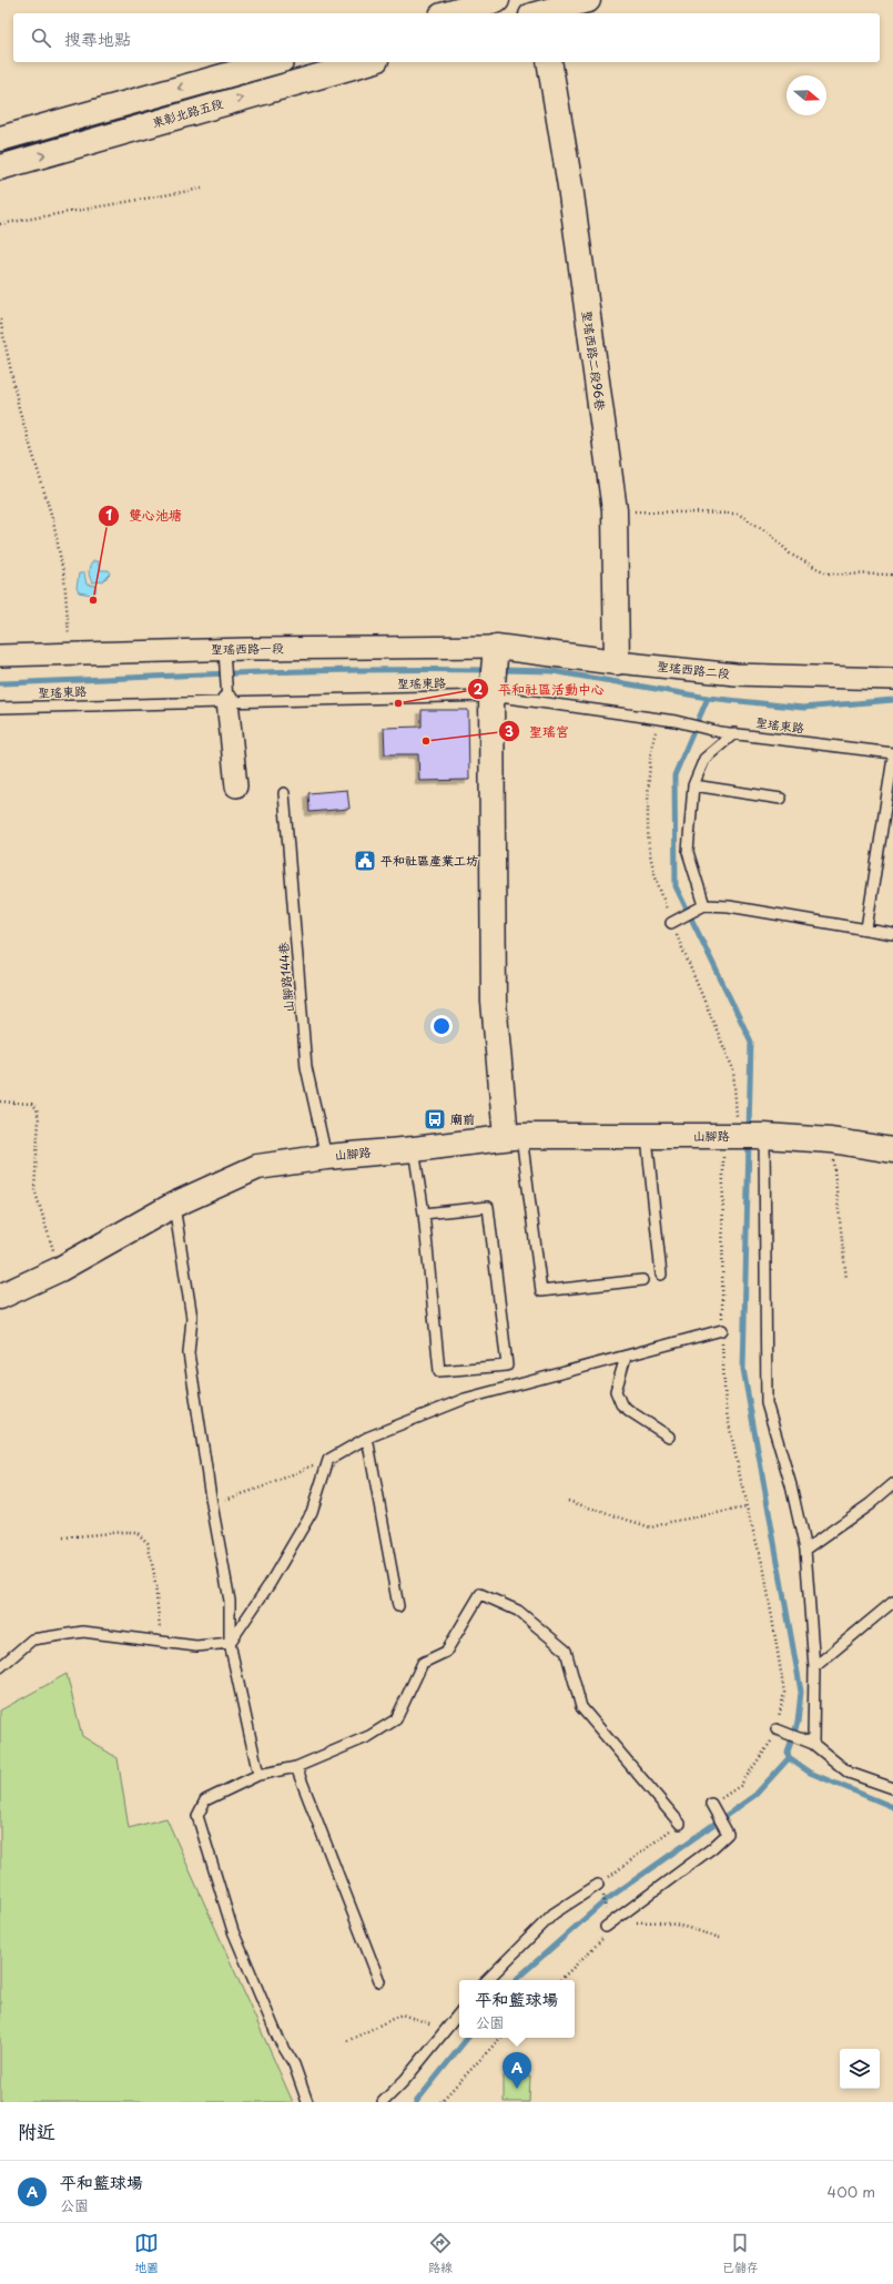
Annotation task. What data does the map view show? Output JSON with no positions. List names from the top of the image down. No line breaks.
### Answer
{"streets":{"street":["東彰北路五段","聖瑤西路二段96巷","聖瑤西路一段","聖瑤西路二段","山腳路"],"lane":["聖瑤東路","山腳路144巷"]},"crossings":[["聖瑤西路二段96巷","聖瑤西路二段"],["聖瑤西路一段","聖瑤西路二段"],["山腳路144巷","山腳路"]],"places":{"other":["雙心池塘","平和社區活動中心","聖瑤宮"],"public building":["平和社區產業工坊"],"bus stop":["廟前"]},"north":"right","page":{"search":"搜尋地點","popup":["平和籃球場","公園"],"pins":"A","heading":"附近","list":[{"mark":"A","name":"平和籃球場","note":"公園","value":"400 m"}],"nav":["地圖","路線","已儲存"]}}
